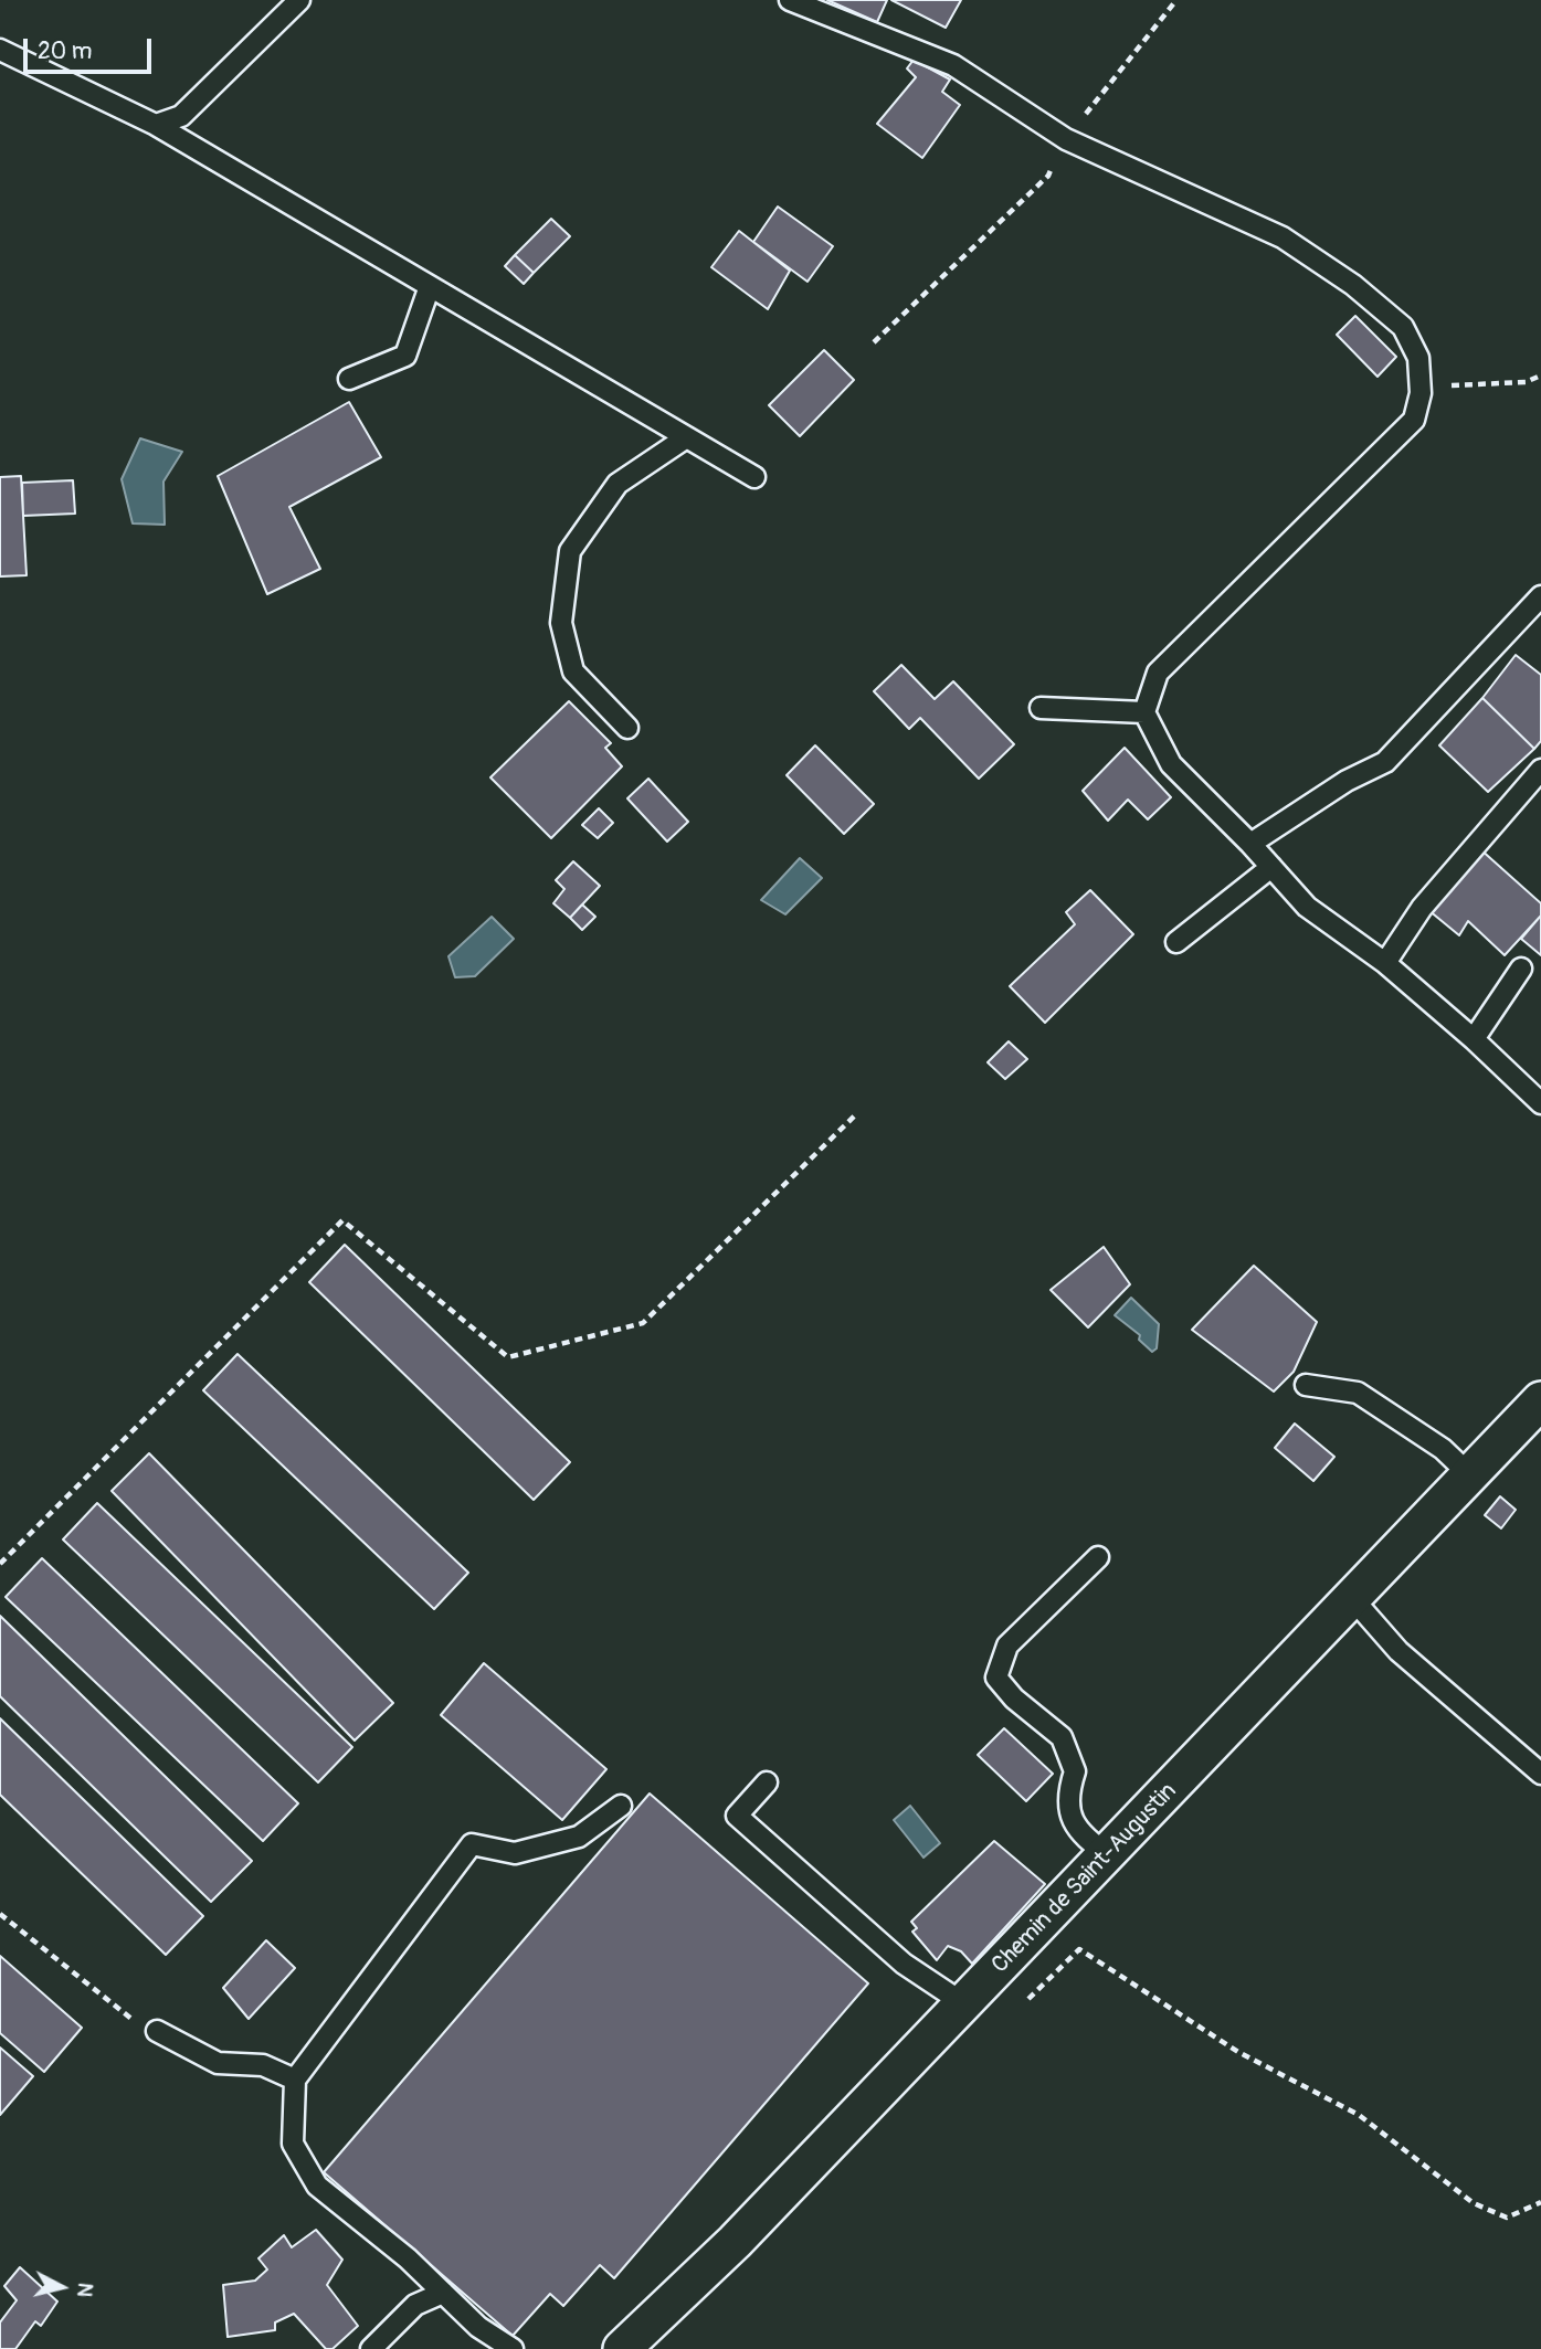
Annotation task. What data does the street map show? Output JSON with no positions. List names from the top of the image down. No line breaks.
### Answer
{"streets":{"street":["Chemin de Saint-Augustin"]},"scale_bar":"20 m","north":"right"}
